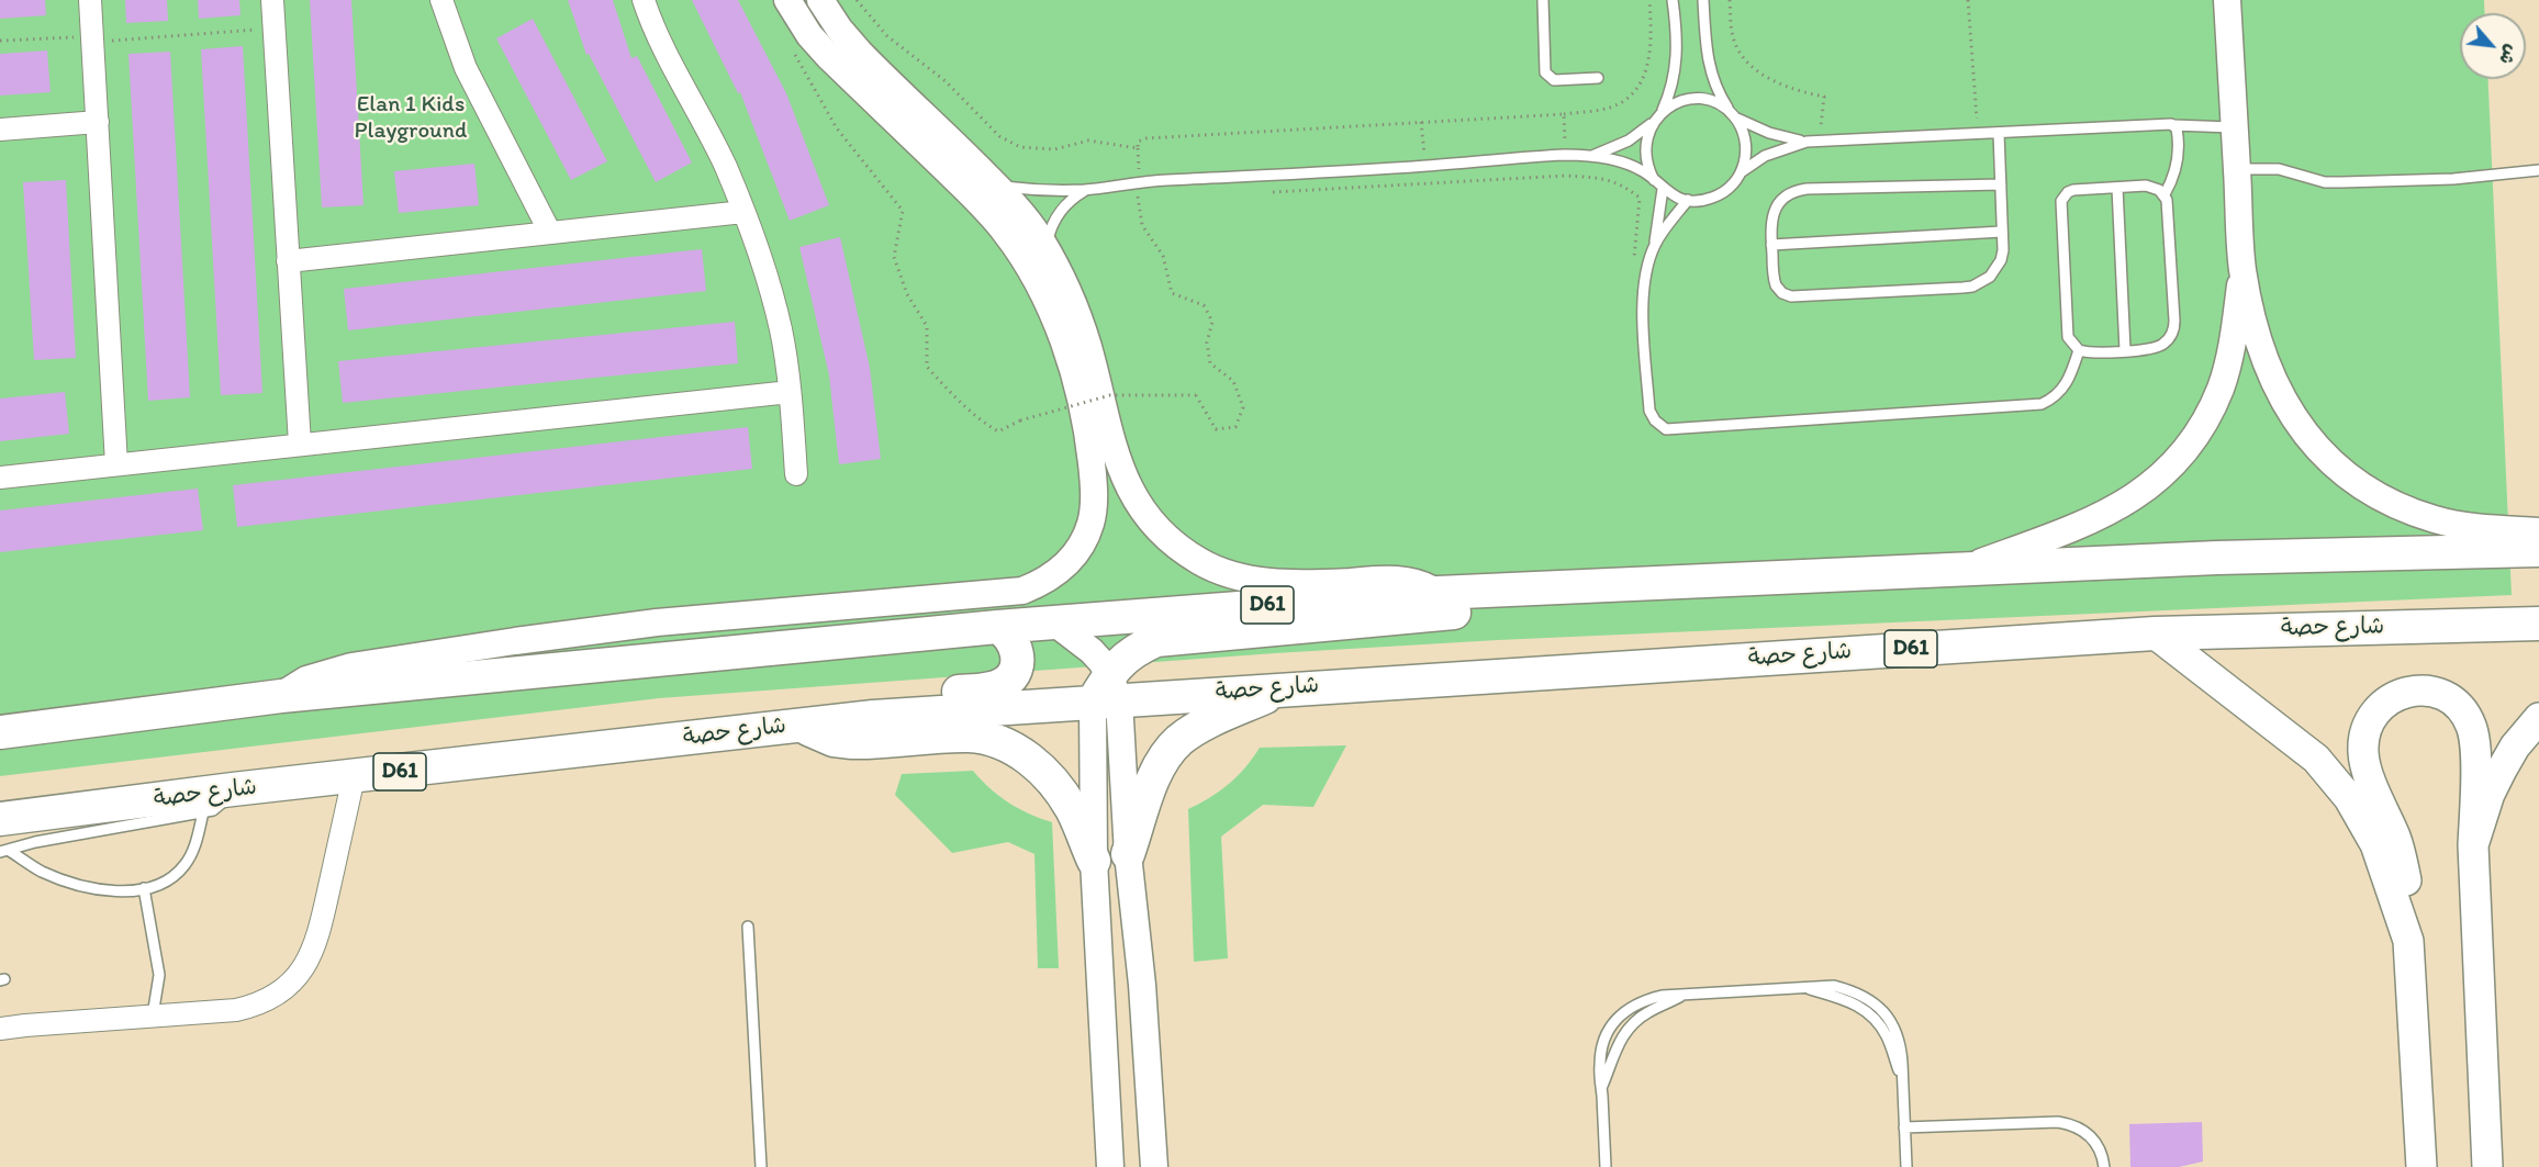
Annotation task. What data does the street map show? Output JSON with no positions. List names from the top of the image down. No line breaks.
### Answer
{"streets":{"main road":["D61","شارع حصة"]},"parks":["Elan 1 Kids Playground"],"north":"bottom right"}
